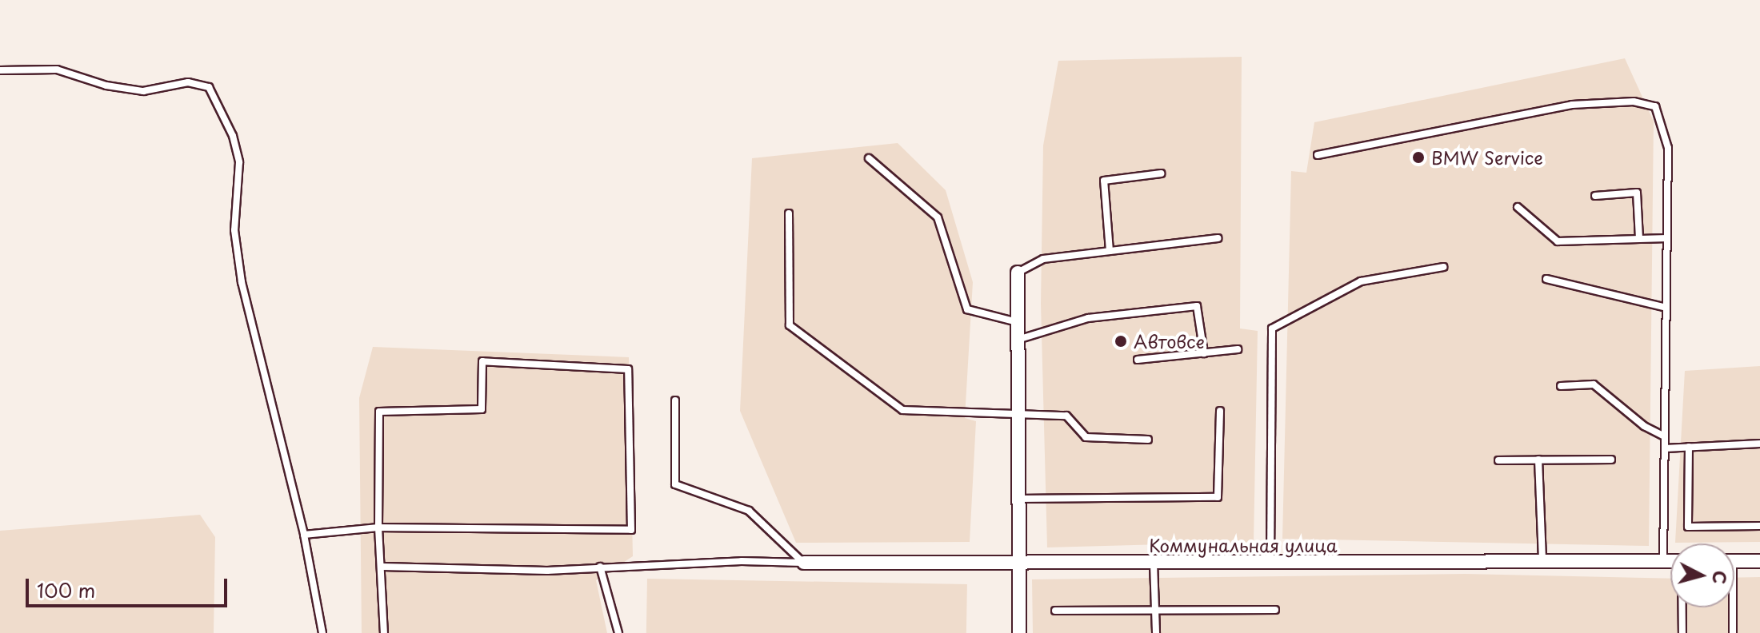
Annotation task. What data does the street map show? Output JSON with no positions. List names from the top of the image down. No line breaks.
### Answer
{"streets":{"street":["Коммунальная улица"]},"places":["BMW Service","Автовсе"],"scale_bar":"100 m","north":"right"}
